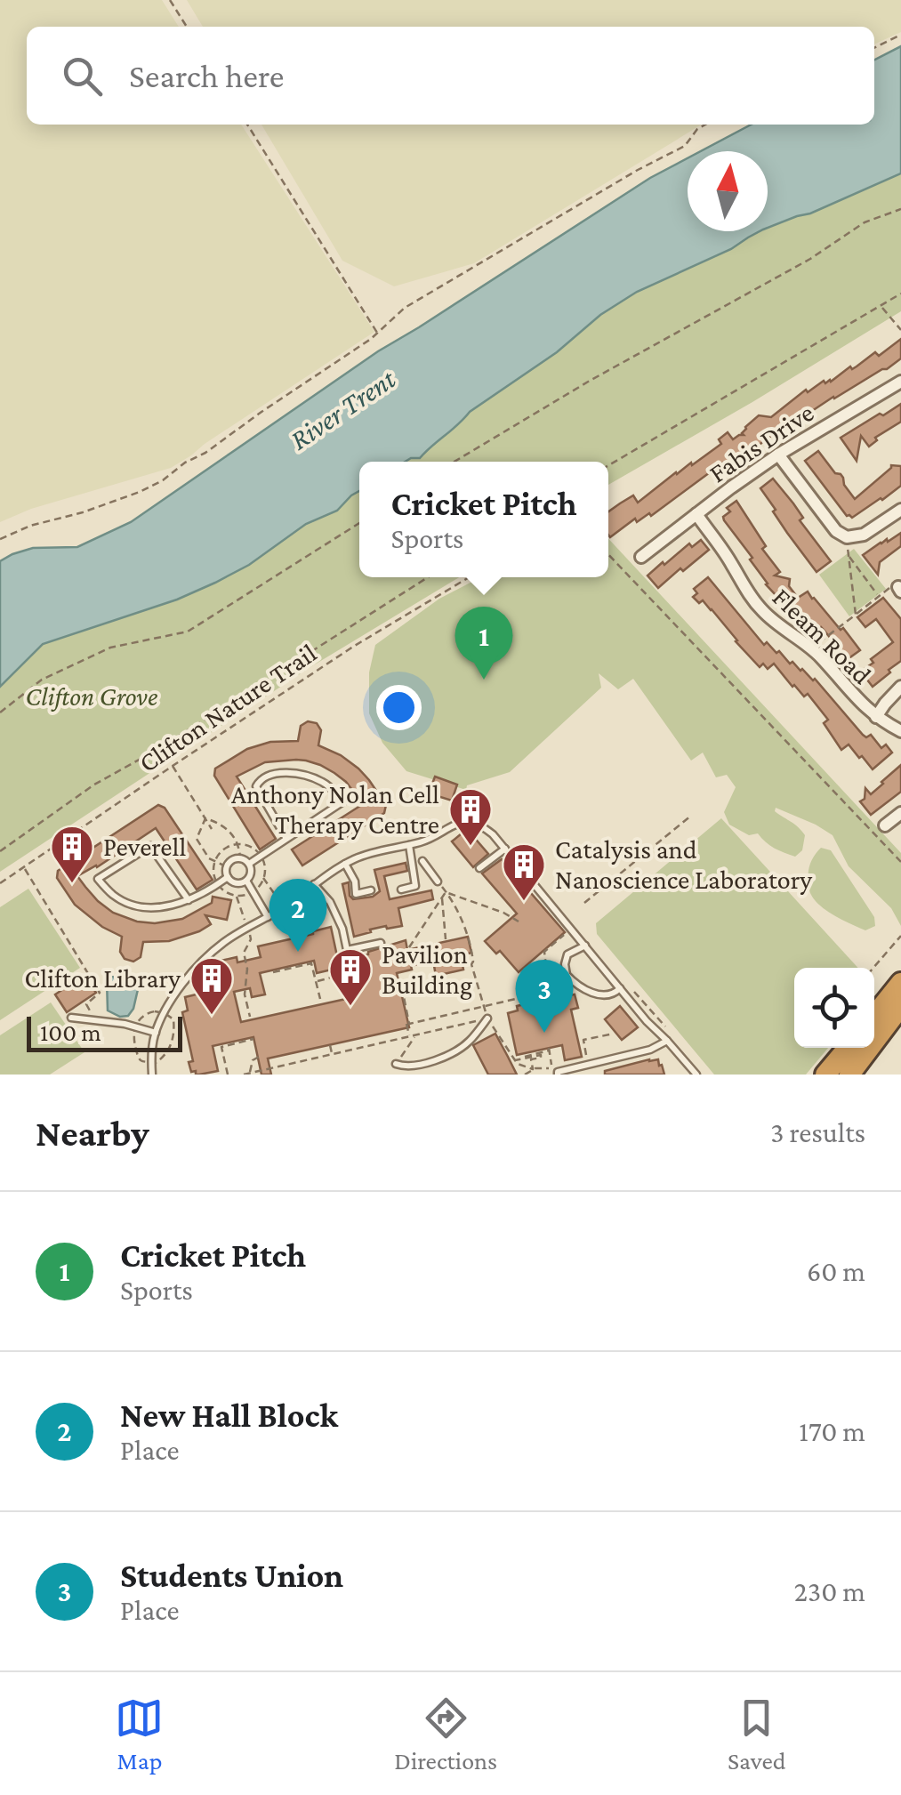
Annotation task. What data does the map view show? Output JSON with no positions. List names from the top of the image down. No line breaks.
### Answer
{"streets":{"street":["Fabis Drive","Fleam Road"],"path":["Clifton Nature Trail"]},"crossings":[["Fabis Drive","Fleam Road"]],"water":["River Trent"],"parks":["Clifton Grove"],"places":{"building":["Anthony Nolan Cell Therapy Centre","Peverell","Catalysis and Nanoscience Laboratory","Pavilion Building","Clifton Library"]},"scale_bar":"100 m","north":"top","page":{"search":"Search here","popup":["Cricket Pitch","Sports"],"pins":["1","2","3"],"scale":"100 m","heading":["Nearby","3 results"],"list":[{"mark":"1","name":"Cricket Pitch","note":"Sports","value":"60 m"},{"mark":"2","name":"New Hall Block","note":"Place","value":"170 m"},{"mark":"3","name":"Students Union","note":"Place","value":"230 m"}],"nav":["Map","Directions","Saved"]}}
